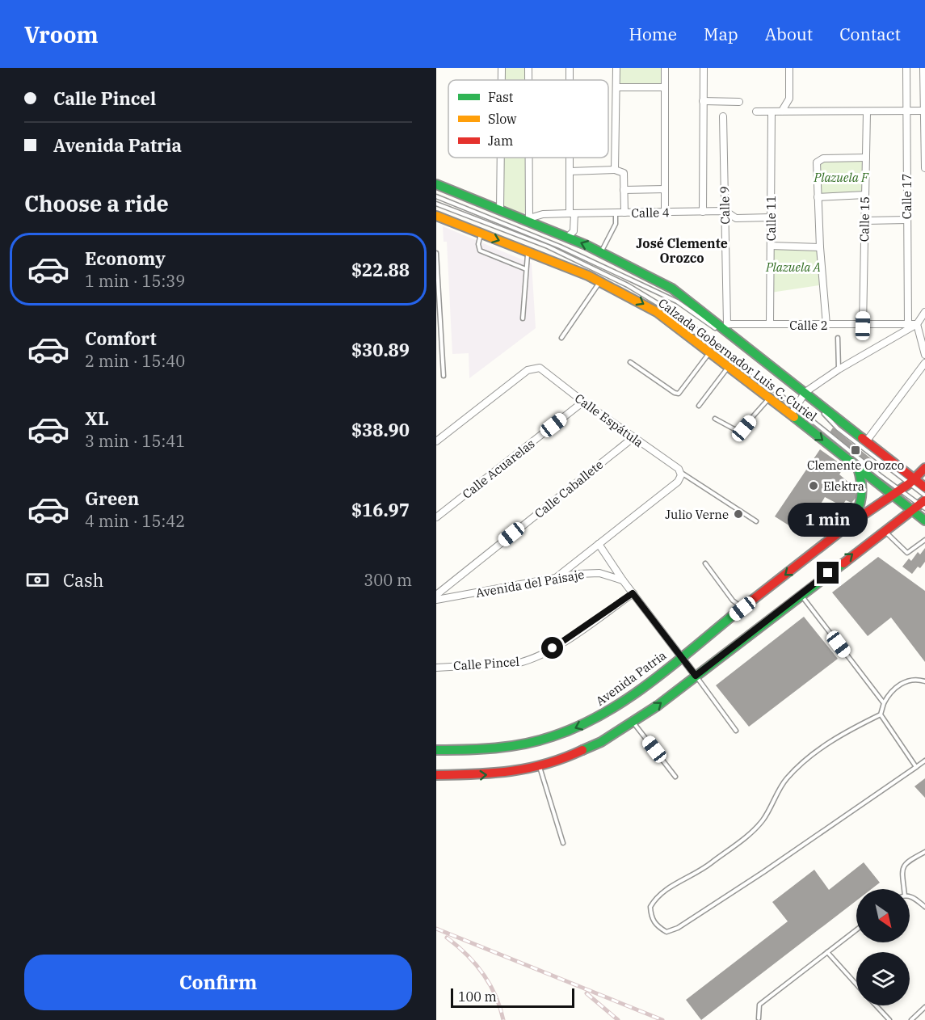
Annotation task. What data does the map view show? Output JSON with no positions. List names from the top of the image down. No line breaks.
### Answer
{"streets":{"main road":["Calzada Gobernador Luis C. Curiel","Avenida Patria"],"street":["Calle 17","Calle 9","Calle 4","Calle 11","Calle 15","Calle 2","Calle Espátula","Calle Acuarelas","Calle Caballete","Avenida del Paisaje","Calle Pincel"]},"crossings":[["Calle 17","Calle 2"],["Calle 9","Calle 4"],["Calle 9","Calle 2"],["Calle 4","Calle 11"],["Calle 4","Calzada Gobernador Luis C. Curiel"],["Calle 11","Calle 2"],["Calle 15","Calle 2"],["Calzada Gobernador Luis C. Curiel","Avenida Patria"],["Calle Espátula","Calle Acuarelas"],["Calle Espátula","Calle Caballete"]],"districts":["José Clemente Orozco"],"parks":["Plazuela F","Plazuela A"],"places":{"transit":["Clemente Orozco"],"other":["Elektra","Julio Verne"]},"legend":["Fast","Slow","Jam"],"scale_bar":"100 m","north":"bottom right","page":{"header":"Vroom","nav":["Home","Map","About","Contact"],"banner":["Calle Pincel","Avenida Patria"],"heading":"Choose a ride","list":[{"name":"Economy","note":"1 min · 15:39","value":"$22.88"},{"name":"Comfort","note":"2 min · 15:40","value":"$30.89"},{"name":"XL","note":"3 min · 15:41","value":"$38.90"},{"name":"Green","note":"4 min · 15:42","value":"$16.97"}],"bubble":"1 min","pay":["Cash","300 m"],"buttons":"Confirm","scale":"100 m"}}
